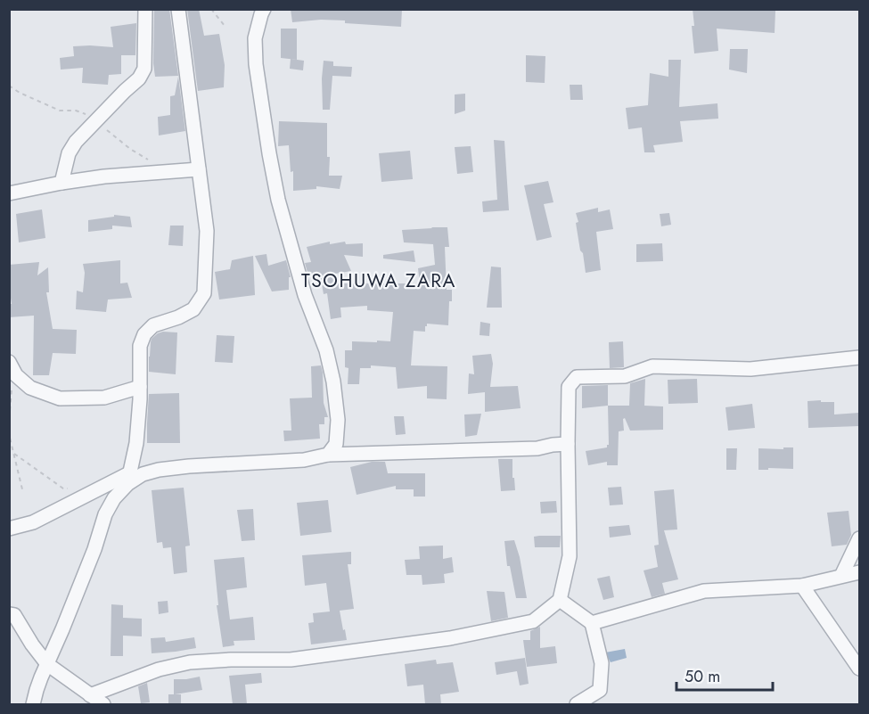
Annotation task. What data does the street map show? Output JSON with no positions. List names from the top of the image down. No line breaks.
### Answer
{"districts":["TSOHUWA ZARA"],"scale_bar":"50 m"}
